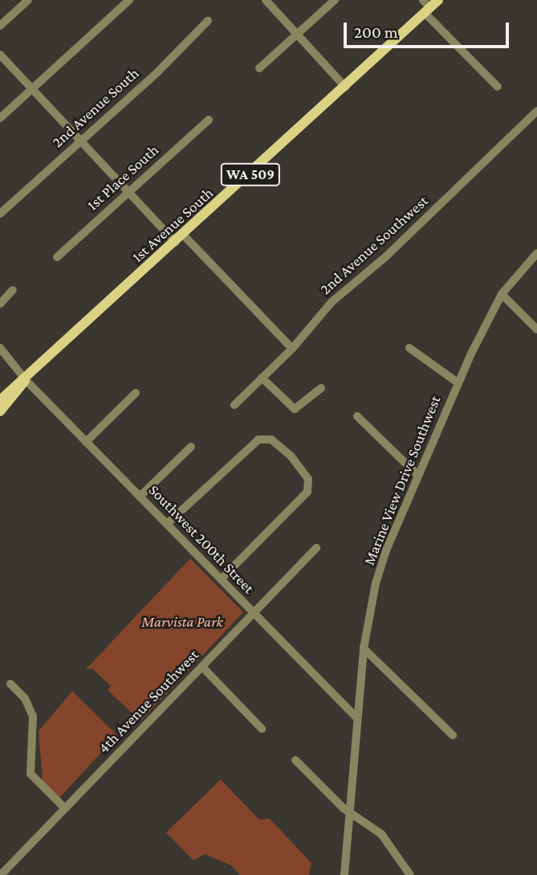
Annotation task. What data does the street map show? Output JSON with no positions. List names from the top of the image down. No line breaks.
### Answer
{"streets":{"main road":["WA 509","1st Avenue South"],"street":["2nd Avenue South","1st Place South","2nd Avenue Southwest","Marine View Drive Southwest","Southwest 200th Street","4th Avenue Southwest"]},"crossings":[["1st Avenue South","Southwest 200th Street"],["Marine View Drive Southwest","Southwest 200th Street"],["Southwest 200th Street","4th Avenue Southwest"]],"parks":["Marvista Park"],"scale_bar":"200 m"}
